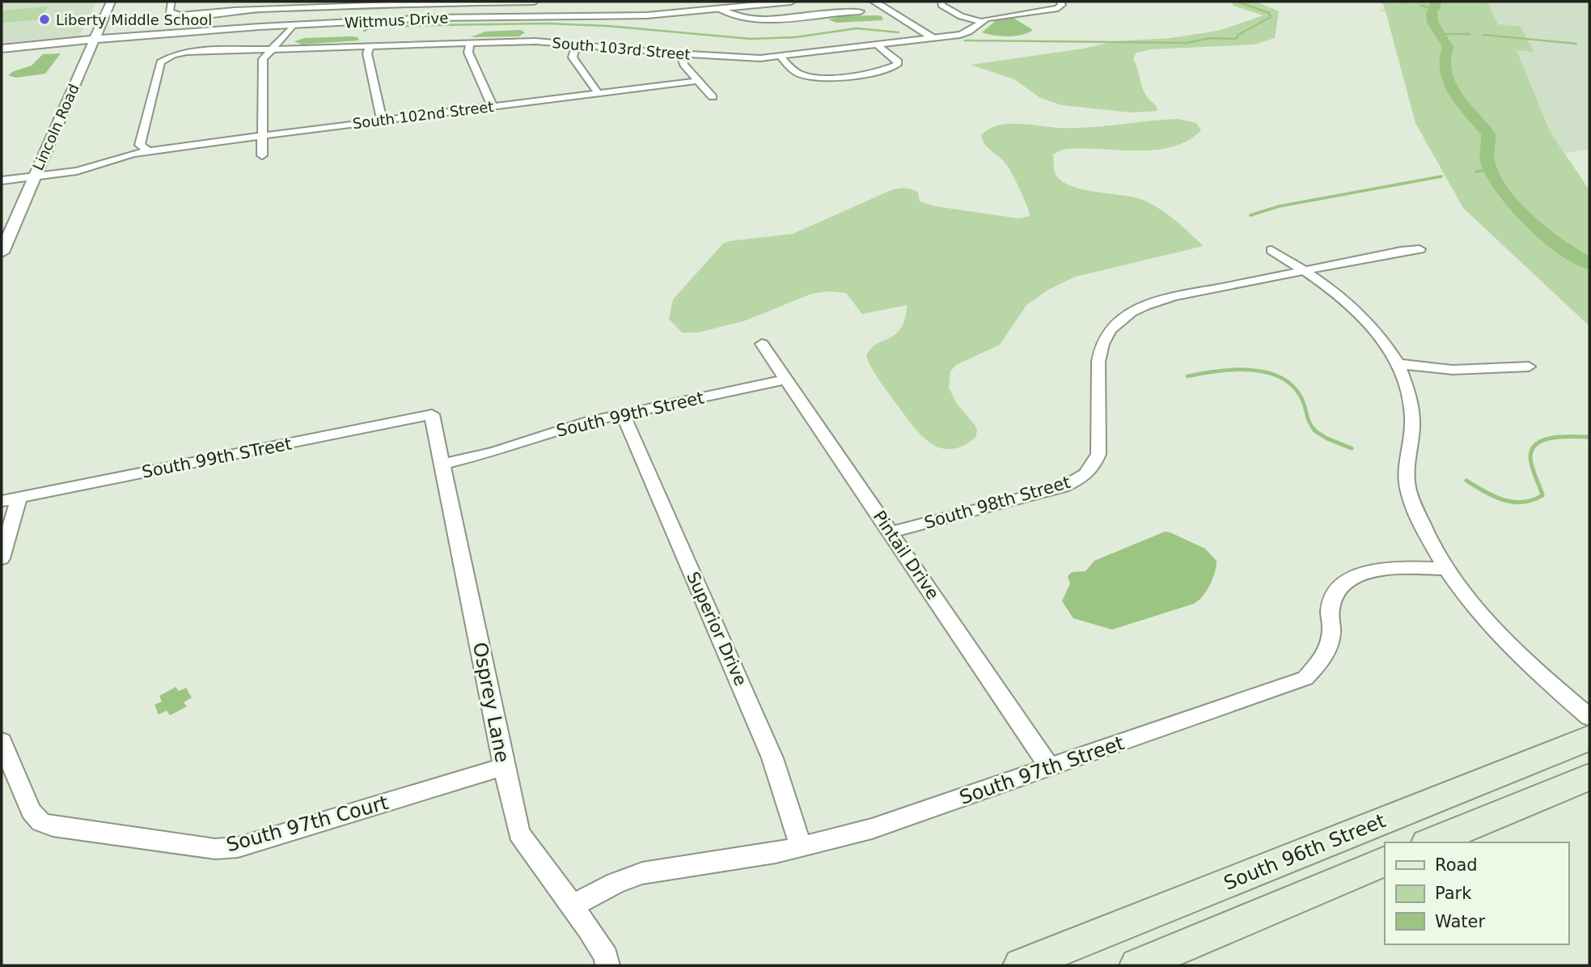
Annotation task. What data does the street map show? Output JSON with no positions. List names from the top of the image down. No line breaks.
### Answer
{"streets":{"main road":["South 96th Street"],"street":["Wittmus Drive","South 103rd Street","South 102nd Street","Lincoln Road","South 99th Street","South 99th STreet","South 98th Street","Pintail Drive","Superior Drive","Osprey Lane","South 97th Street","South 97th Court"]},"crossings":[["Wittmus Drive","Lincoln Road"],["South 103rd Street","South 102nd Street"],["South 102nd Street","Lincoln Road"],["South 99th Street","Pintail Drive"],["South 99th Street","Superior Drive"],["South 99th Street","Osprey Lane"],["South 99th STreet","Osprey Lane"],["South 98th Street","Pintail Drive"],["Pintail Drive","South 97th Street"],["Superior Drive","South 97th Street"],["Osprey Lane","South 97th Street"],["Osprey Lane","South 97th Court"]],"places":["Liberty Middle School"],"legend":["Road","Park","Water"]}
